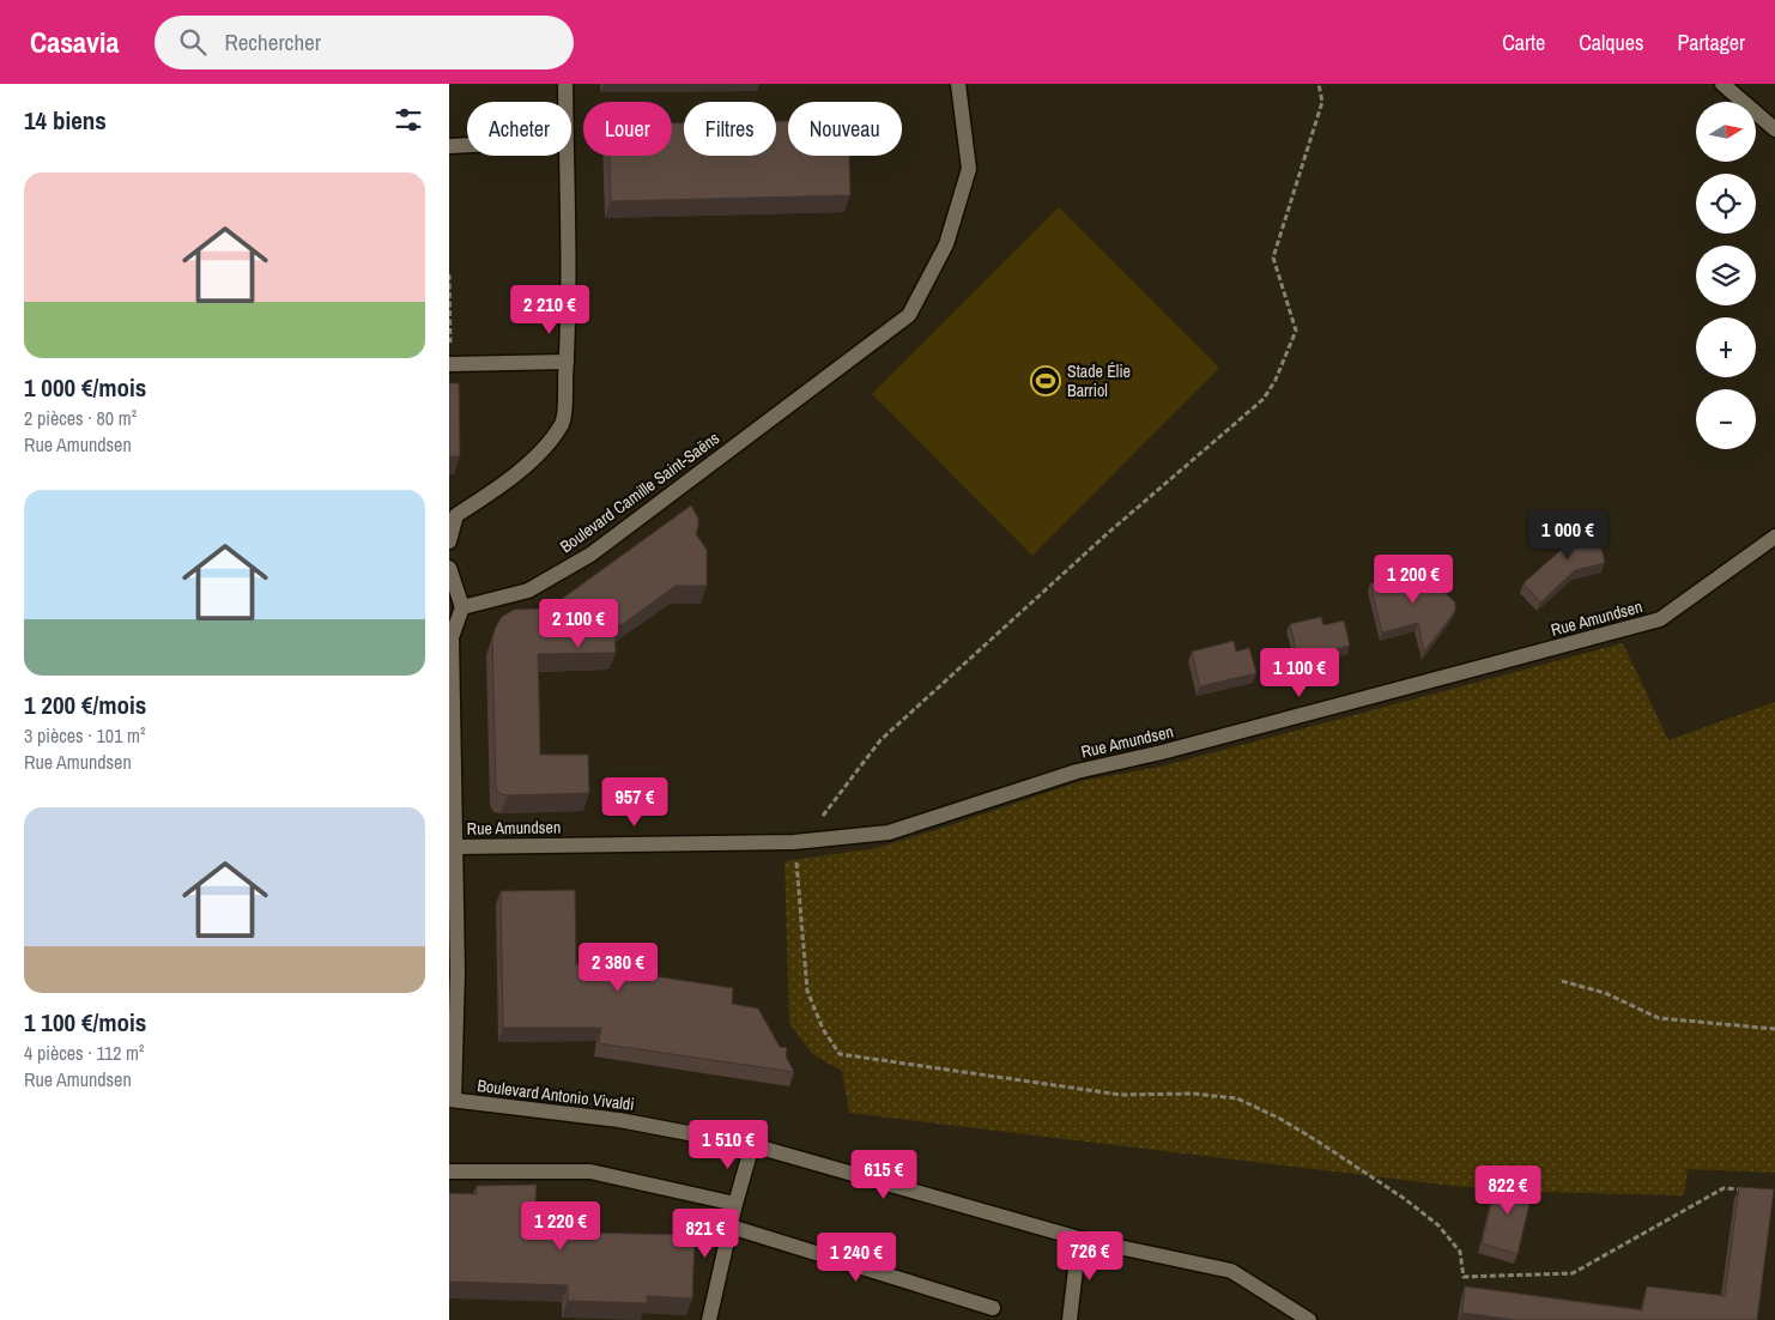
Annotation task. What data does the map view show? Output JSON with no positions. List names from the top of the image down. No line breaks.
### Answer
{"streets":{"street":["Boulevard Camille Saint-Saëns","Rue Amundsen","Boulevard Antonio Vivaldi"]},"places":{"sports":["Stade Élie Barriol"]},"north":"right","page":{"header":"Casavia","search":"Rechercher","nav":["Carte","Calques","Partager"],"heading":"14 biens","map_buttons":["+","−"],"chip":["Acheter","Louer","Filtres","Nouveau"],"list":[{"name":"1 000 €/mois","note":"2 pièces · 80 m² · Rue Amundsen"},{"name":"1 200 €/mois","note":"3 pièces · 101 m² · Rue Amundsen"},{"name":"1 100 €/mois","note":"4 pièces · 112 m² · Rue Amundsen"}],"price":["2 210 €","1 000 €","1 200 €","2 100 €","1 100 €","957 €","2 380 €","1 510 €","615 €","822 €","1 220 €","821 €","726 €","1 240 €"]}}
